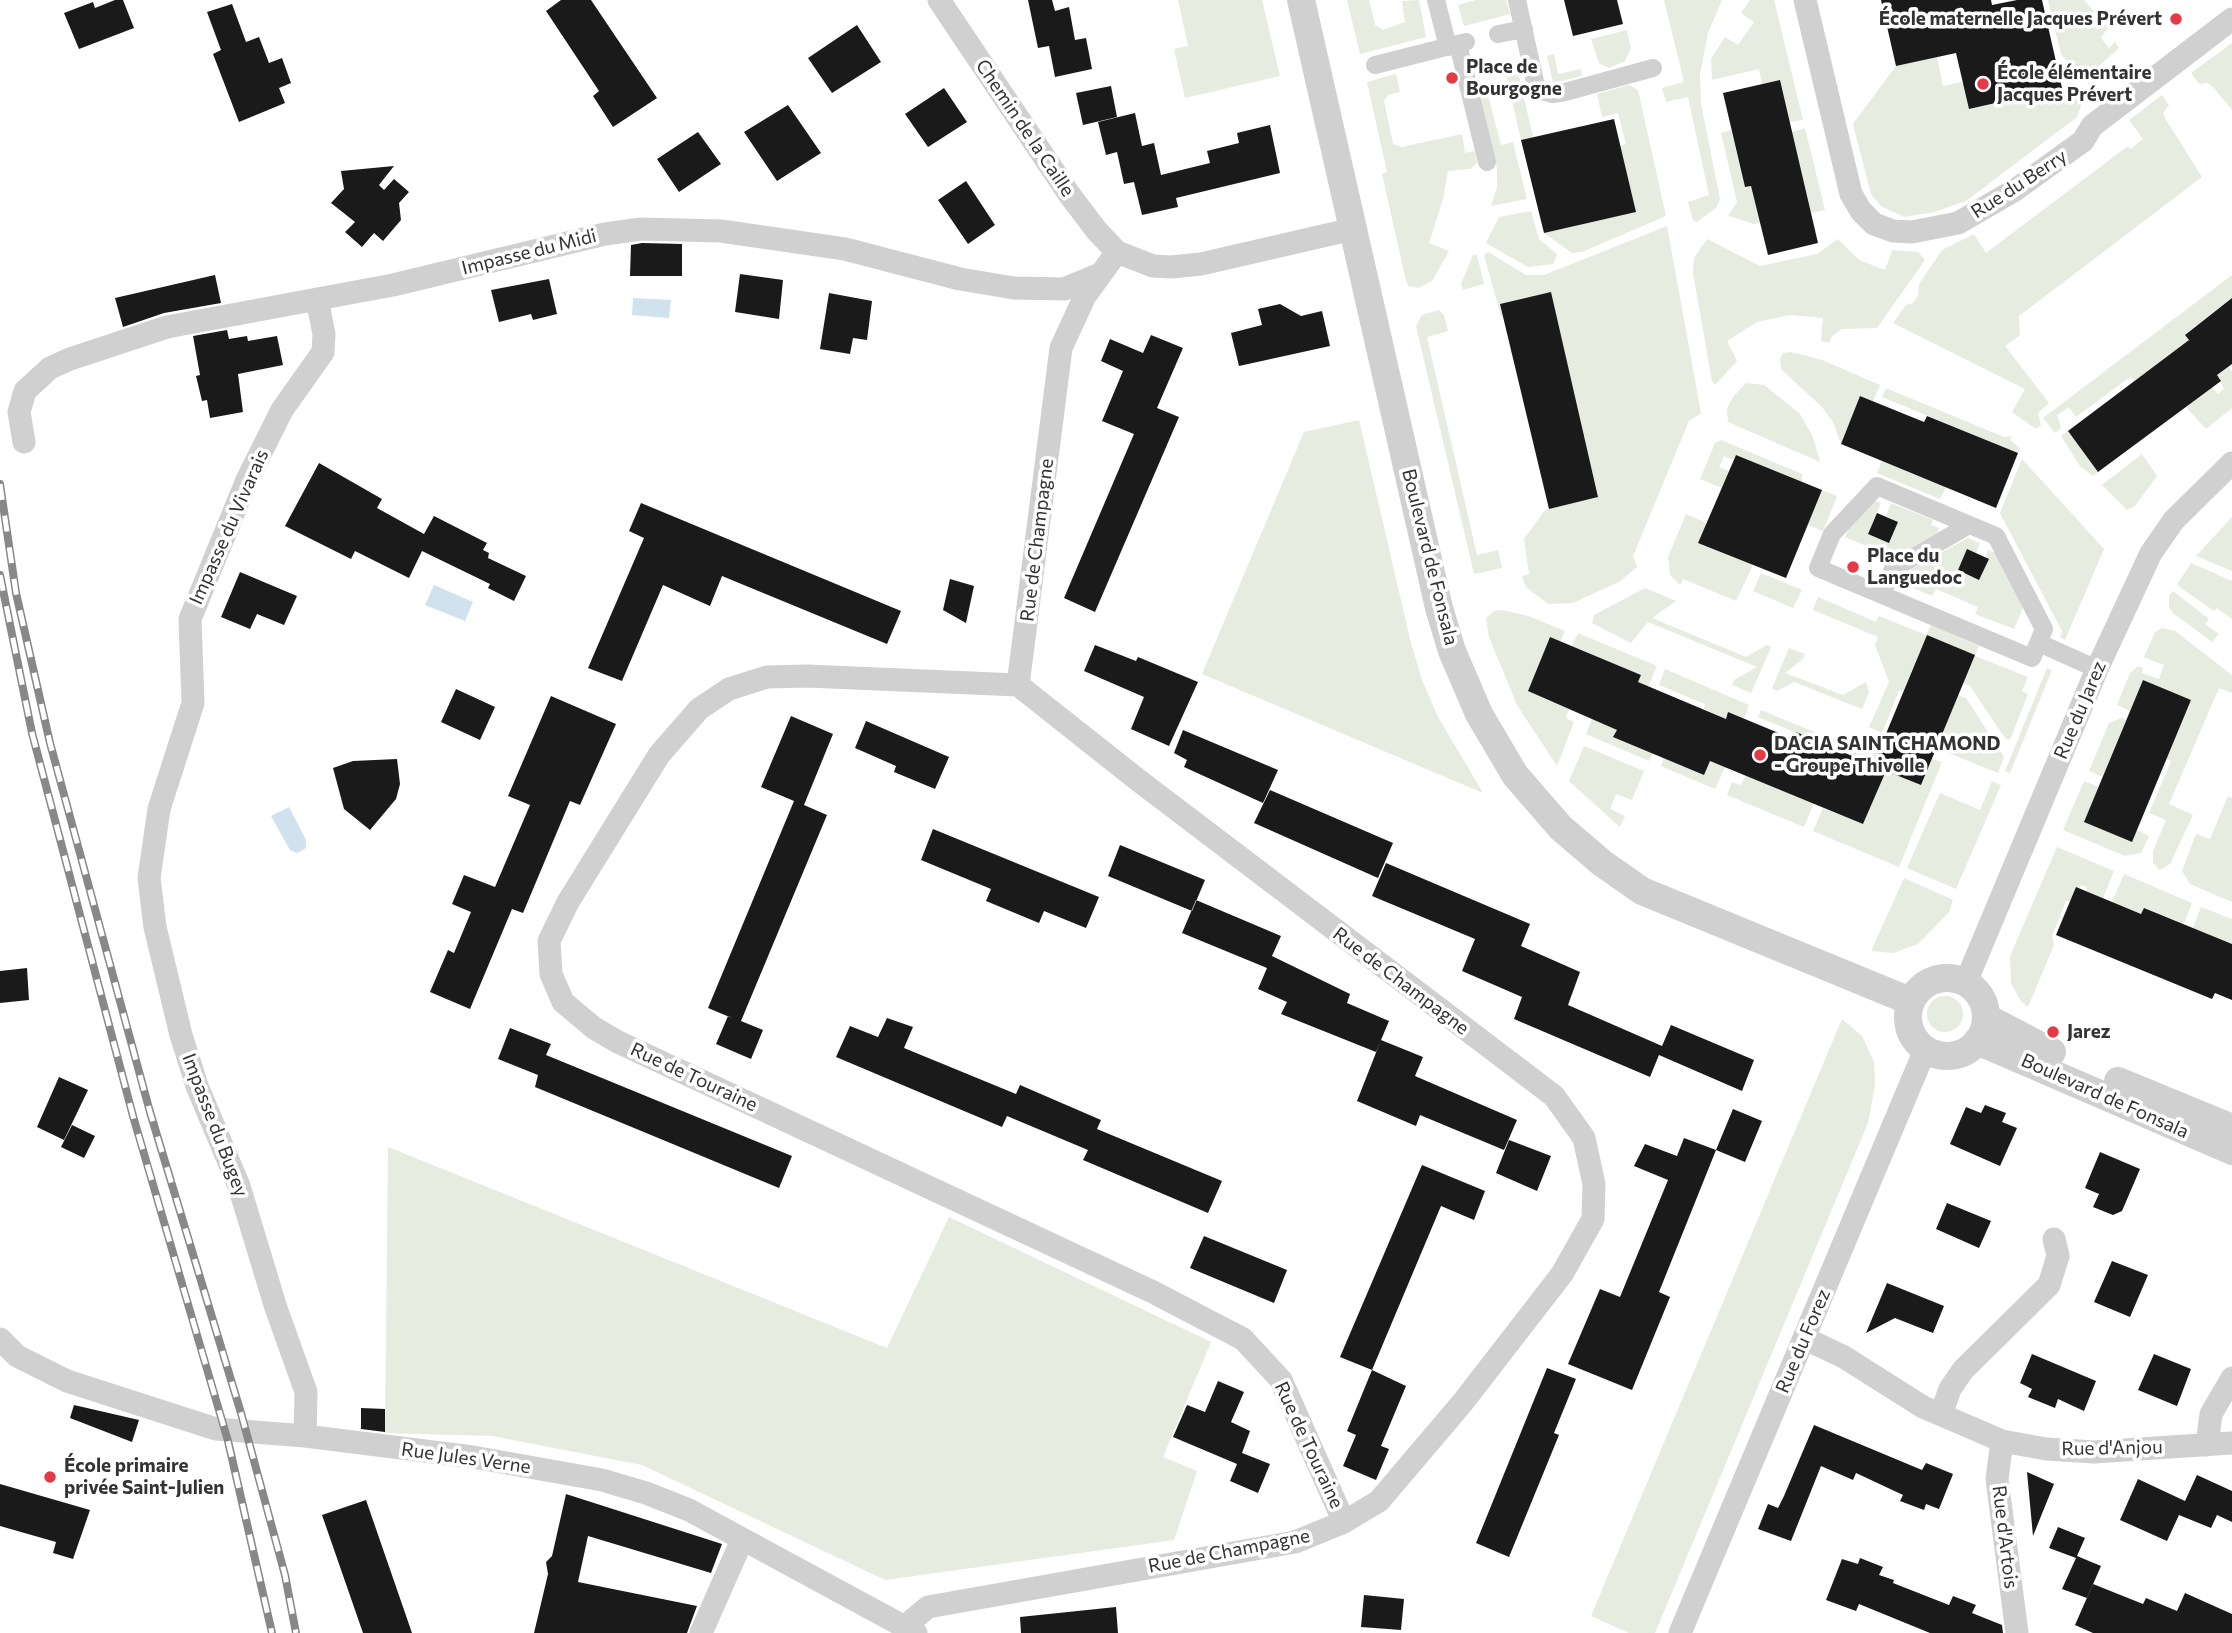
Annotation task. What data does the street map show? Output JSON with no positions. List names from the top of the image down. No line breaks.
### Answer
{"streets":{"street":["Chemin de la Caille","Rue du Berry","Impasse du Midi","Impasse du Vivarais","Rue de Champagne","Boulevard de Fonsala","Rue du Jarez","Rue de Touraine","Impasse du Bugey","Rue du Forez","Rue d'Anjou","Rue Jules Verne","Rue d'Artois"]},"crossings":[["Chemin de la Caille","Rue de Champagne"],["Impasse du Midi","Impasse du Vivarais"],["Impasse du Midi","Rue de Champagne"],["Impasse du Vivarais","Impasse du Bugey"],["Rue de Champagne","Rue de Touraine"],["Rue de Champagne","Rue Jules Verne"],["Boulevard de Fonsala","Rue du Jarez"],["Boulevard de Fonsala","Rue du Forez"],["Rue du Jarez","Rue du Forez"],["Impasse du Bugey","Rue Jules Verne"],["Rue du Forez","Rue d'Anjou"],["Rue d'Anjou","Rue d'Artois"]],"places":["École maternelle Jacques Prévert","Place de Bourgogne","École élémentaire Jacques Prévert","Place du Languedoc","DACIA SAINT CHAMOND - Groupe Thivolle","Jarez","École primaire privée Saint-Julien"]}
